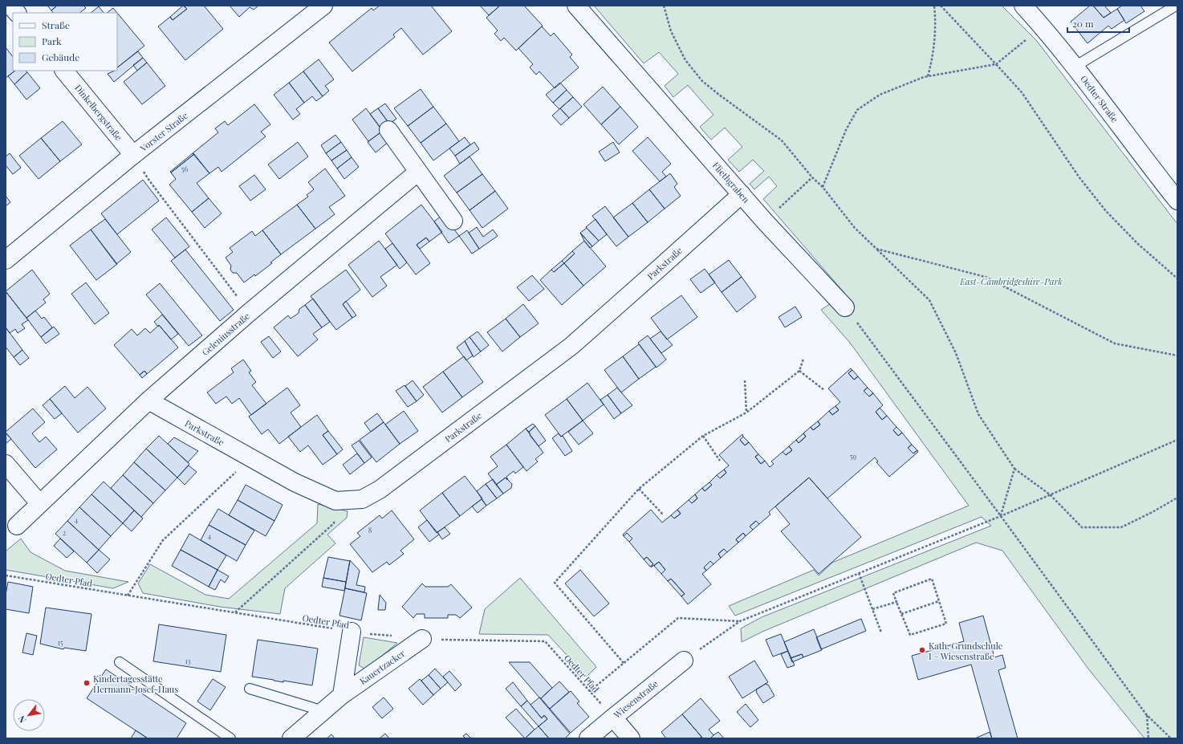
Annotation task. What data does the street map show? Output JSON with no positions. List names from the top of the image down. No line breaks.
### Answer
{"streets":{"street":["Oedter Straße","Dinkelbergstraße","Vorster Straße","Fliethgraben","Parkstraße","Geleniusstraße","Kauertzacker","Wiesenstraße"],"path":["Oedter Pfad"]},"crossings":[["Dinkelbergstraße","Vorster Straße"],["Fliethgraben","Parkstraße"],["Parkstraße","Geleniusstraße"],["Oedter Pfad","Kauertzacker"],["Oedter Pfad","Wiesenstraße"]],"parks":["East-Cambridgeshire-Park"],"places":["Kath. Grundschule I – Wiesenstraße","Kindertagesstätte Hermann-Josef-Haus"],"house_numbers":["56","59","4","8","2","4","15","13"],"legend":["Straße","Park","Gebäude"],"scale_bar":"20 m","north":"bottom left"}
